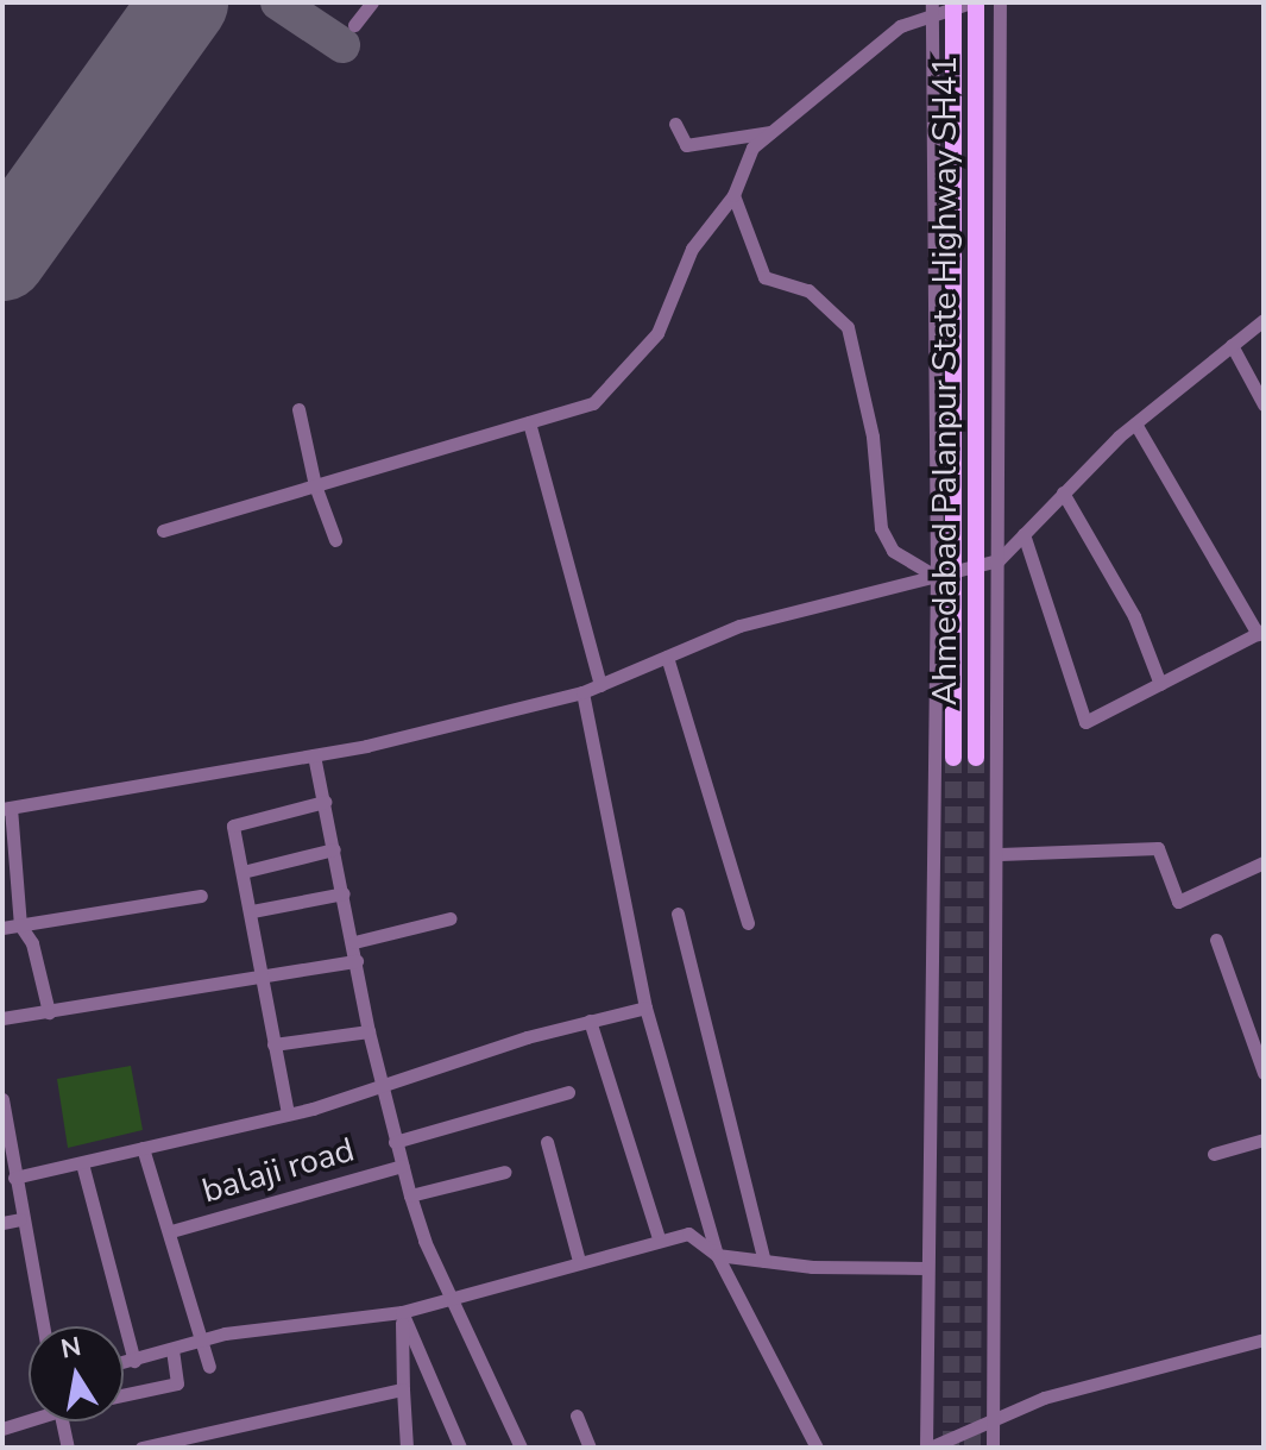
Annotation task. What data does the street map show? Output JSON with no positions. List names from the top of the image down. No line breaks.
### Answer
{"streets":{"main road":["Ahmedabad Palanpur State Highway SH41"],"street":["balaji road"]},"north":"top"}
